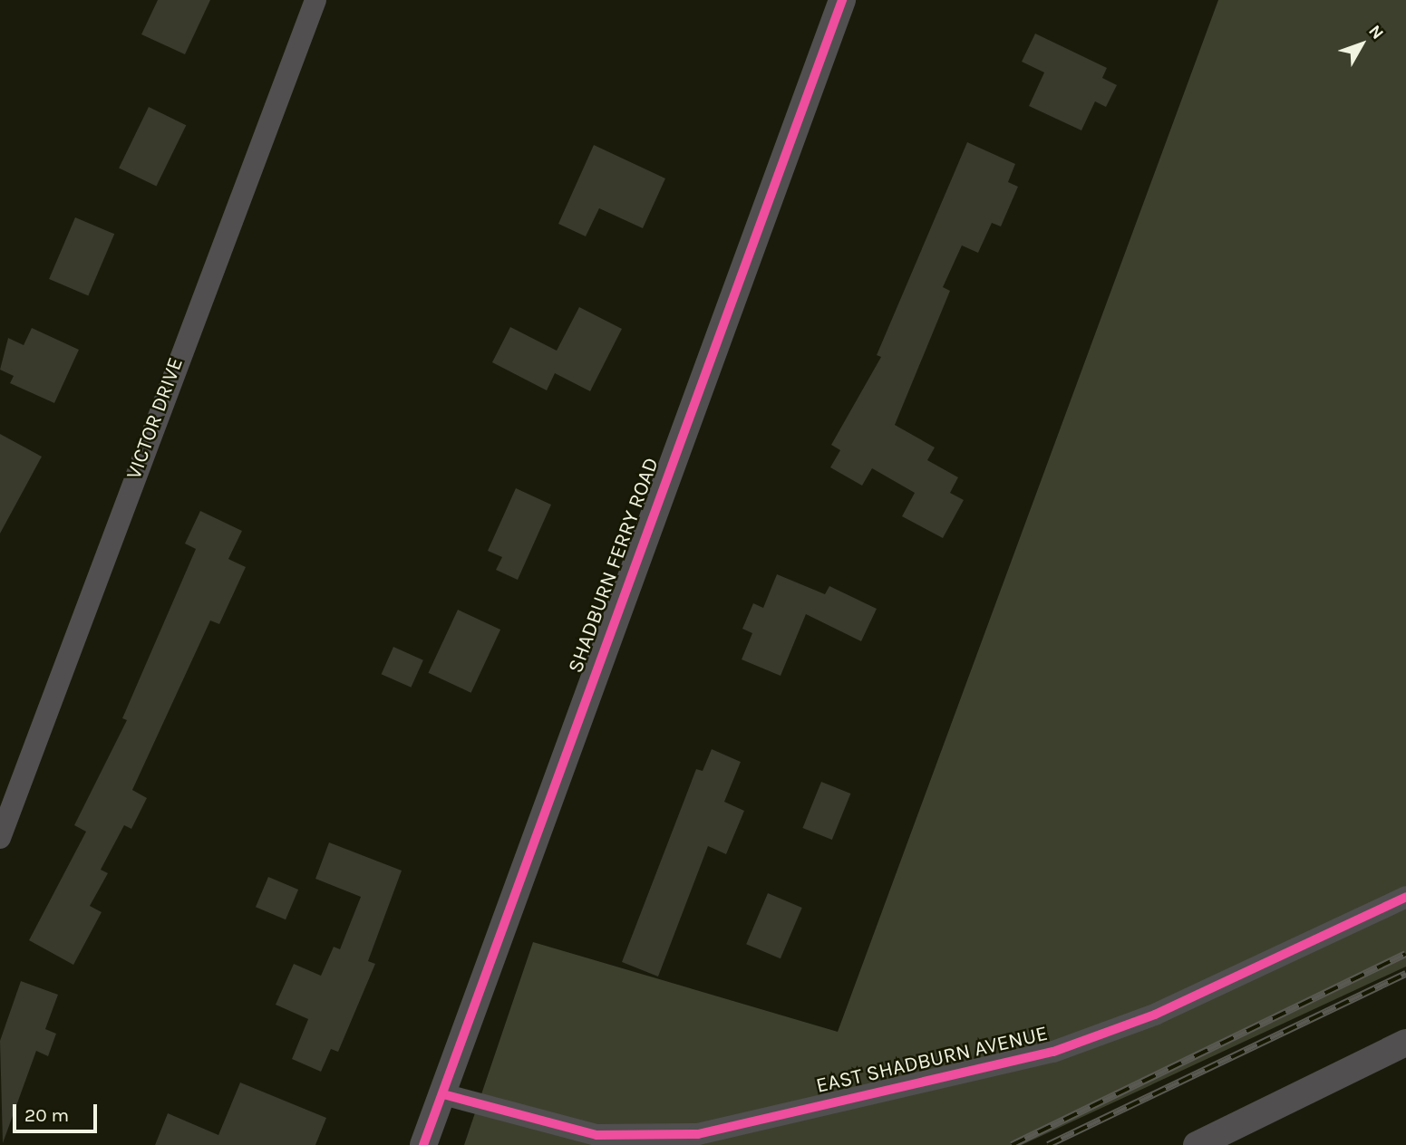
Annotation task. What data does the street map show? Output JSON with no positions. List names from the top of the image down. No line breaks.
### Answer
{"streets":{"street":["VICTOR DRIVE","SHADBURN FERRY ROAD","EAST SHADBURN AVENUE"]},"crossings":[["SHADBURN FERRY ROAD","EAST SHADBURN AVENUE"]],"scale_bar":"20 m","north":"top right"}
